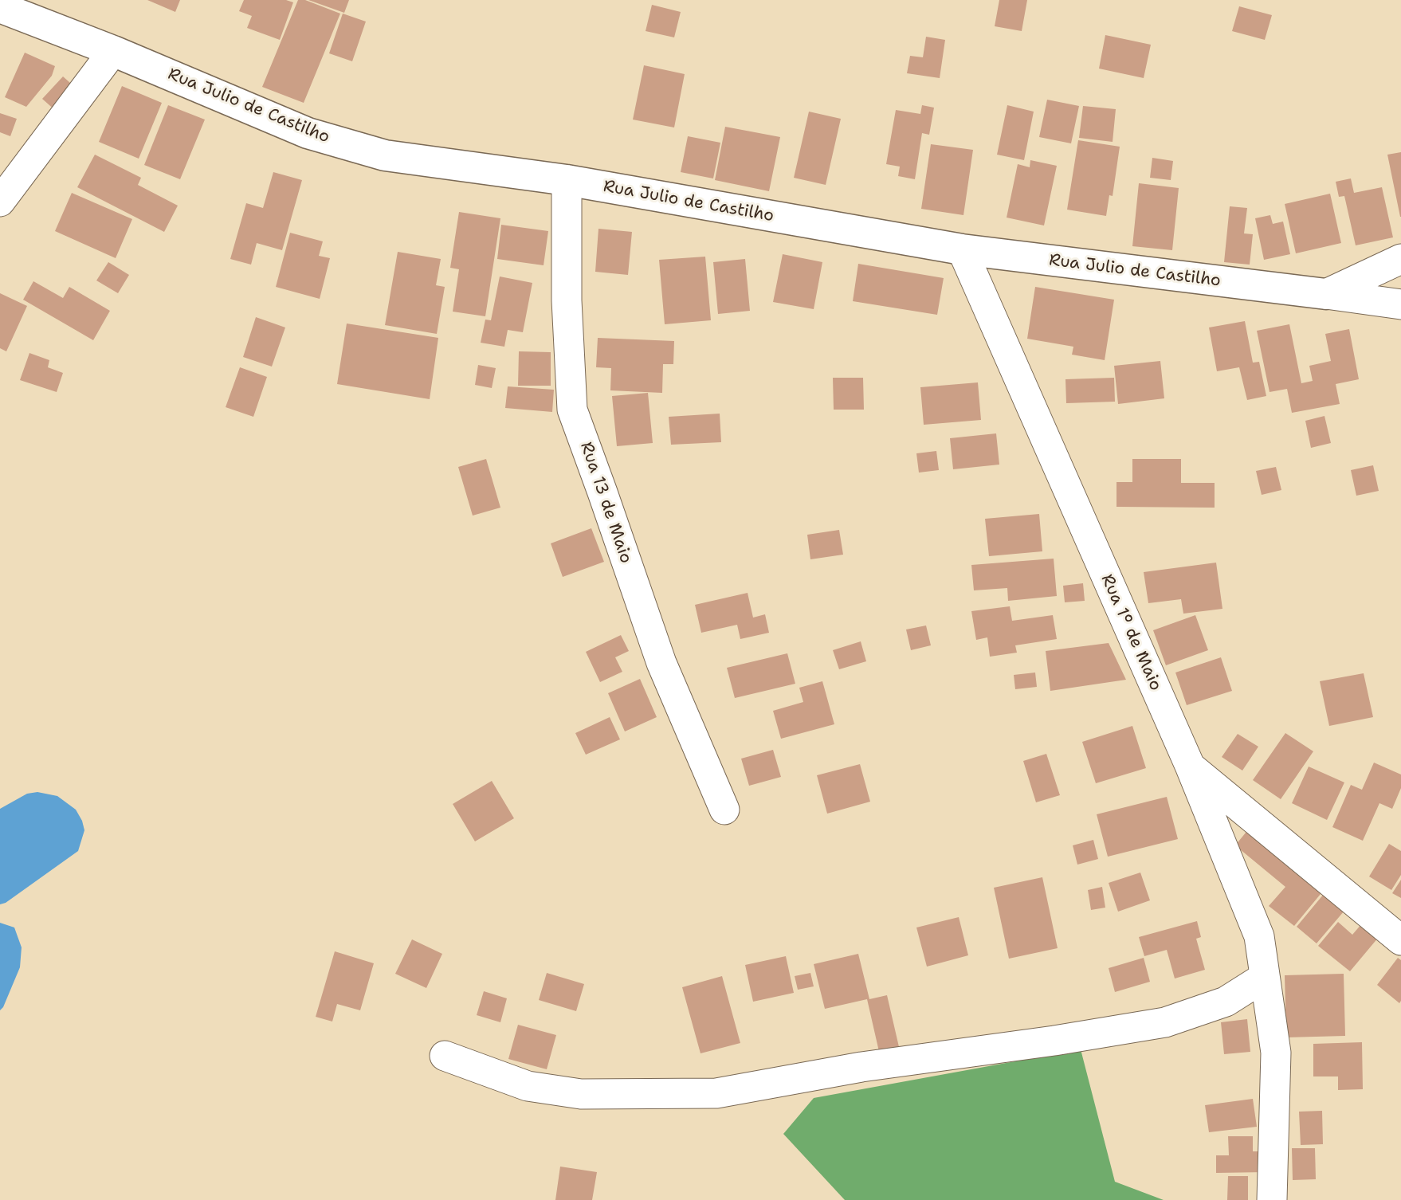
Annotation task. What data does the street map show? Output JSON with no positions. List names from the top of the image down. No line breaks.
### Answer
{"streets":{"street":["Rua Julio de Castilho","Rua 13 de Maio","Rua 1º de Maio"]},"crossings":[["Rua Julio de Castilho","Rua 13 de Maio"],["Rua Julio de Castilho","Rua 1º de Maio"]]}
